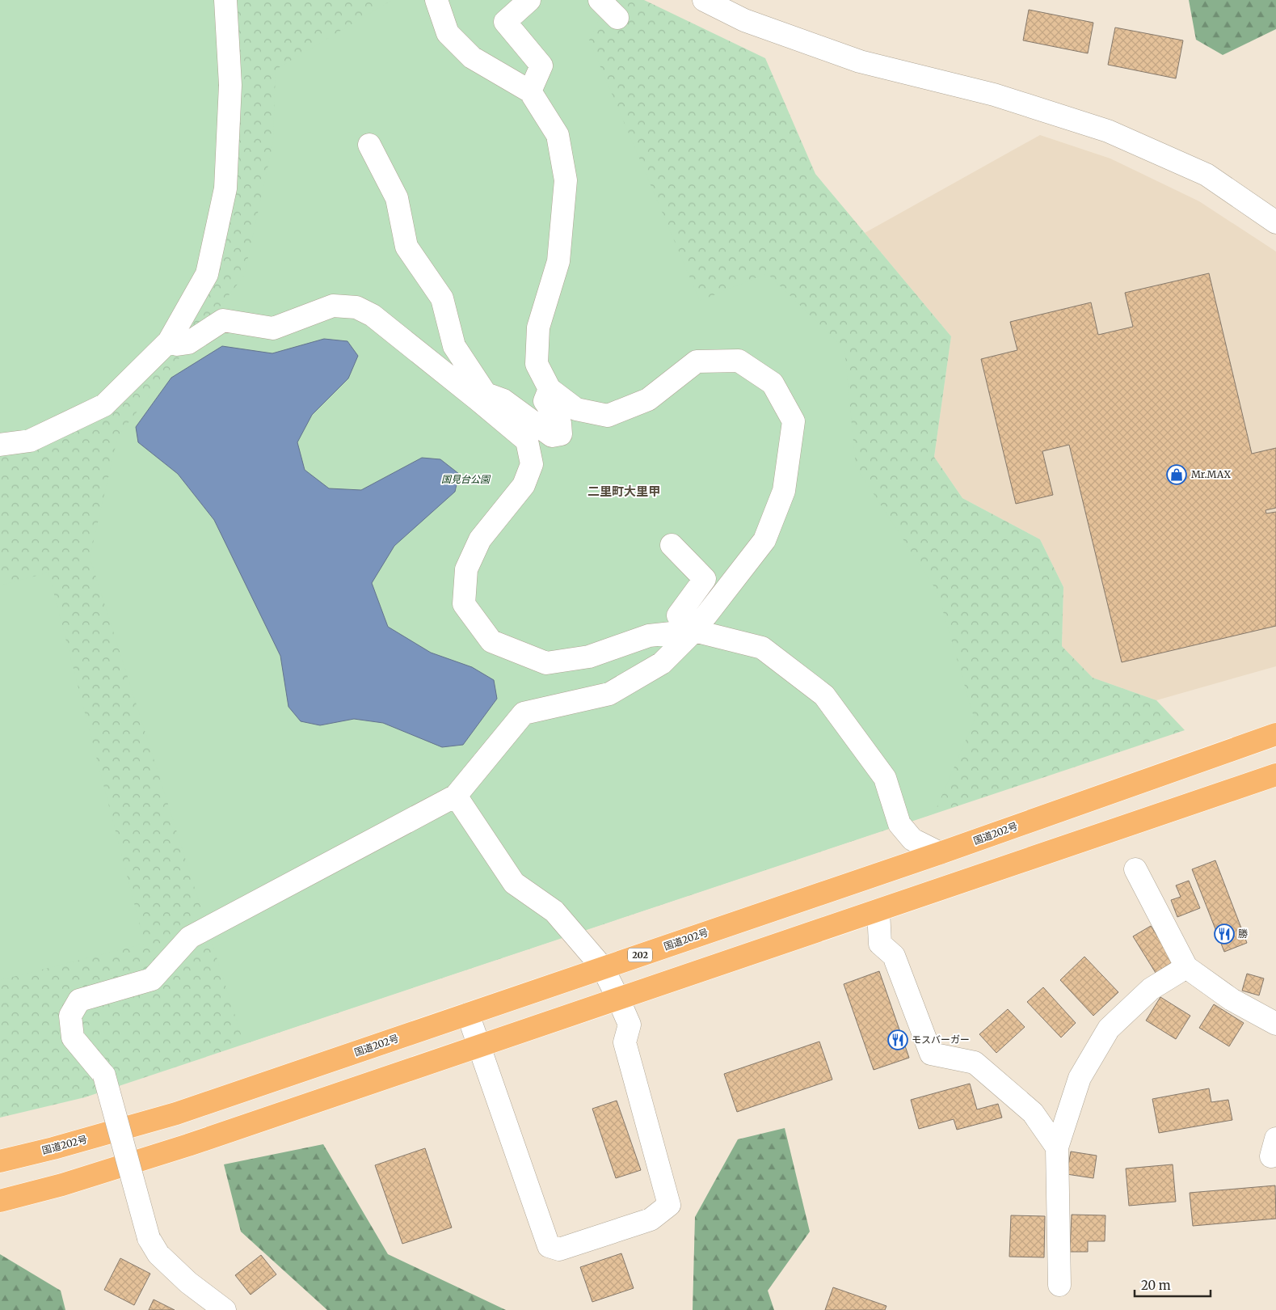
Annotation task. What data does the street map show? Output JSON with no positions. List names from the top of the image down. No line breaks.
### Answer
{"streets":{"highway":["国道202号","202"]},"districts":["二里町大里甲"],"parks":["国見台公園"],"places":{"shop":["Mr.MAX"],"restaurant":["勝","モスバーガー"]},"scale_bar":"20 m"}
